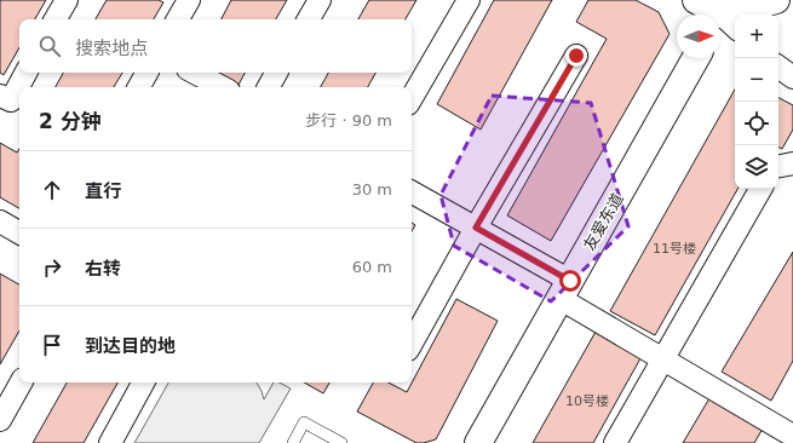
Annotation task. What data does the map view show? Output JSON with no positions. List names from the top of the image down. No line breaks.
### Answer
{"streets":{"street":["友爱东道"]},"house_numbers":["11号楼","10号楼"],"north":"right","page":{"map_buttons":["+","−"],"search":"搜索地点","heading":["2 分钟","步行 · 90 m"],"list":[["直行","30 m"],["右转","60 m"],"到达目的地"]}}
